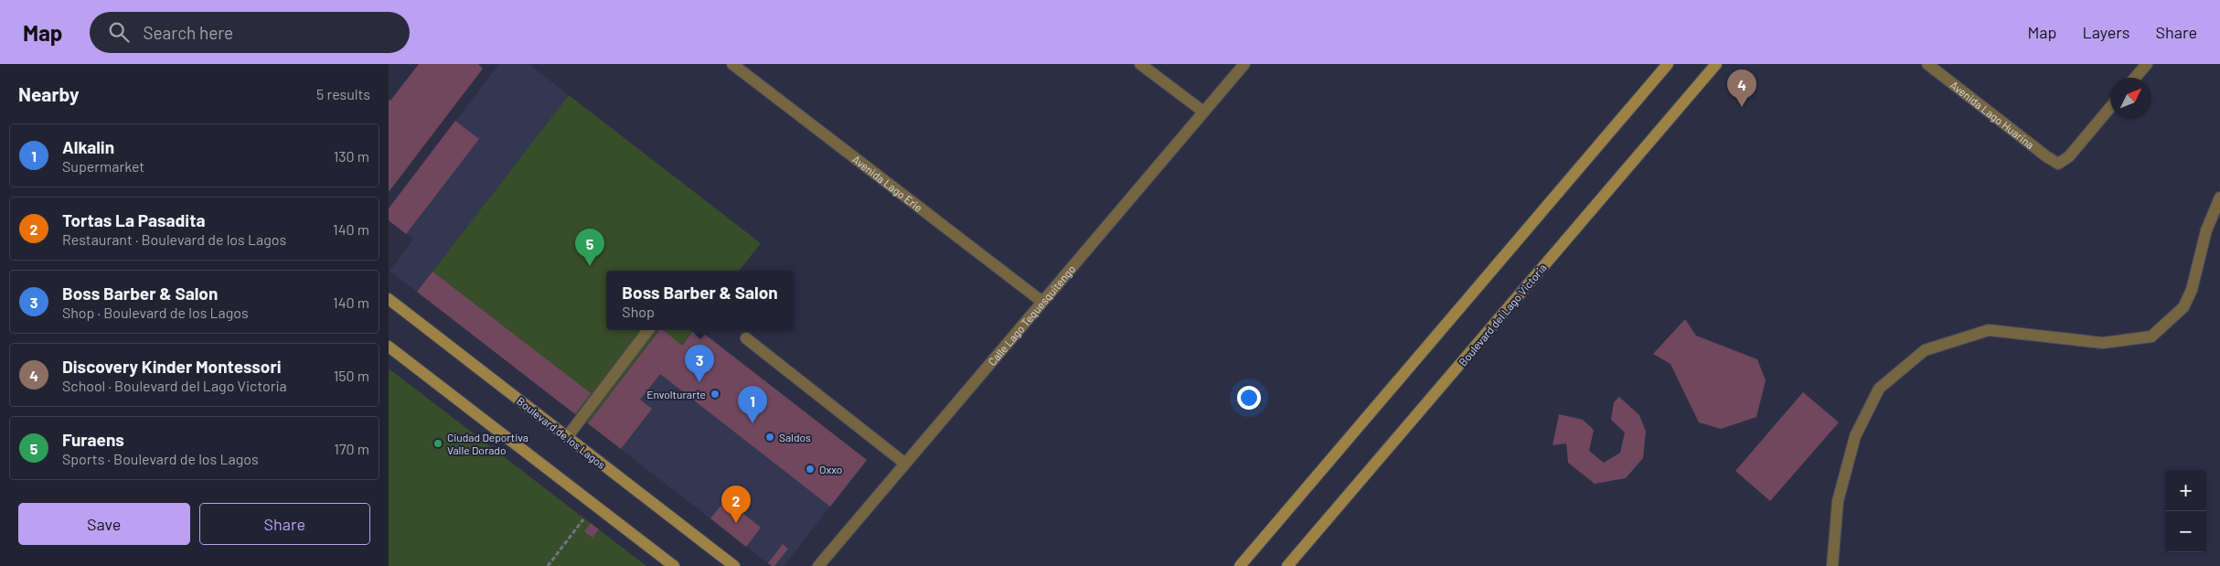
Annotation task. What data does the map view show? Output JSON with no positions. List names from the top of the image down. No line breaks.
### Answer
{"streets":{"main road":["Boulevard del Lago Victoria","Boulevard de los Lagos"],"street":["Avenida Lago Huarina","Avenida Lago Erie","Calle Lago Tequesquitengo"]},"crossings":[["Avenida Lago Erie","Calle Lago Tequesquitengo"]],"places":["Envolturarte","Saldos","Ciudad Deportiva Valle Dorado","Oxxo"],"north":"top right","page":{"header":"Map","search":"Search here","nav":["Map","Layers","Share"],"heading":["Nearby","5 results"],"pins":["4","5","3","1","2"],"list":[{"mark":"1","name":"Alkalin","note":"Supermarket","value":"130 m"},{"mark":"2","name":"Tortas La Pasadita","note":"Restaurant · Boulevard de los Lagos","value":"140 m"},{"mark":"3","name":"Boss Barber & Salon","note":"Shop · Boulevard de los Lagos","value":"140 m"},{"mark":"4","name":"Discovery Kinder Montessori","note":"School · Boulevard del Lago Victoria","value":"150 m"},{"mark":"5","name":"Furaens","note":"Sports · Boulevard de los Lagos","value":"170 m"}],"popup":["Boss Barber & Salon","Shop"],"map_buttons":["+","−"],"buttons":["Save","Share"]}}
